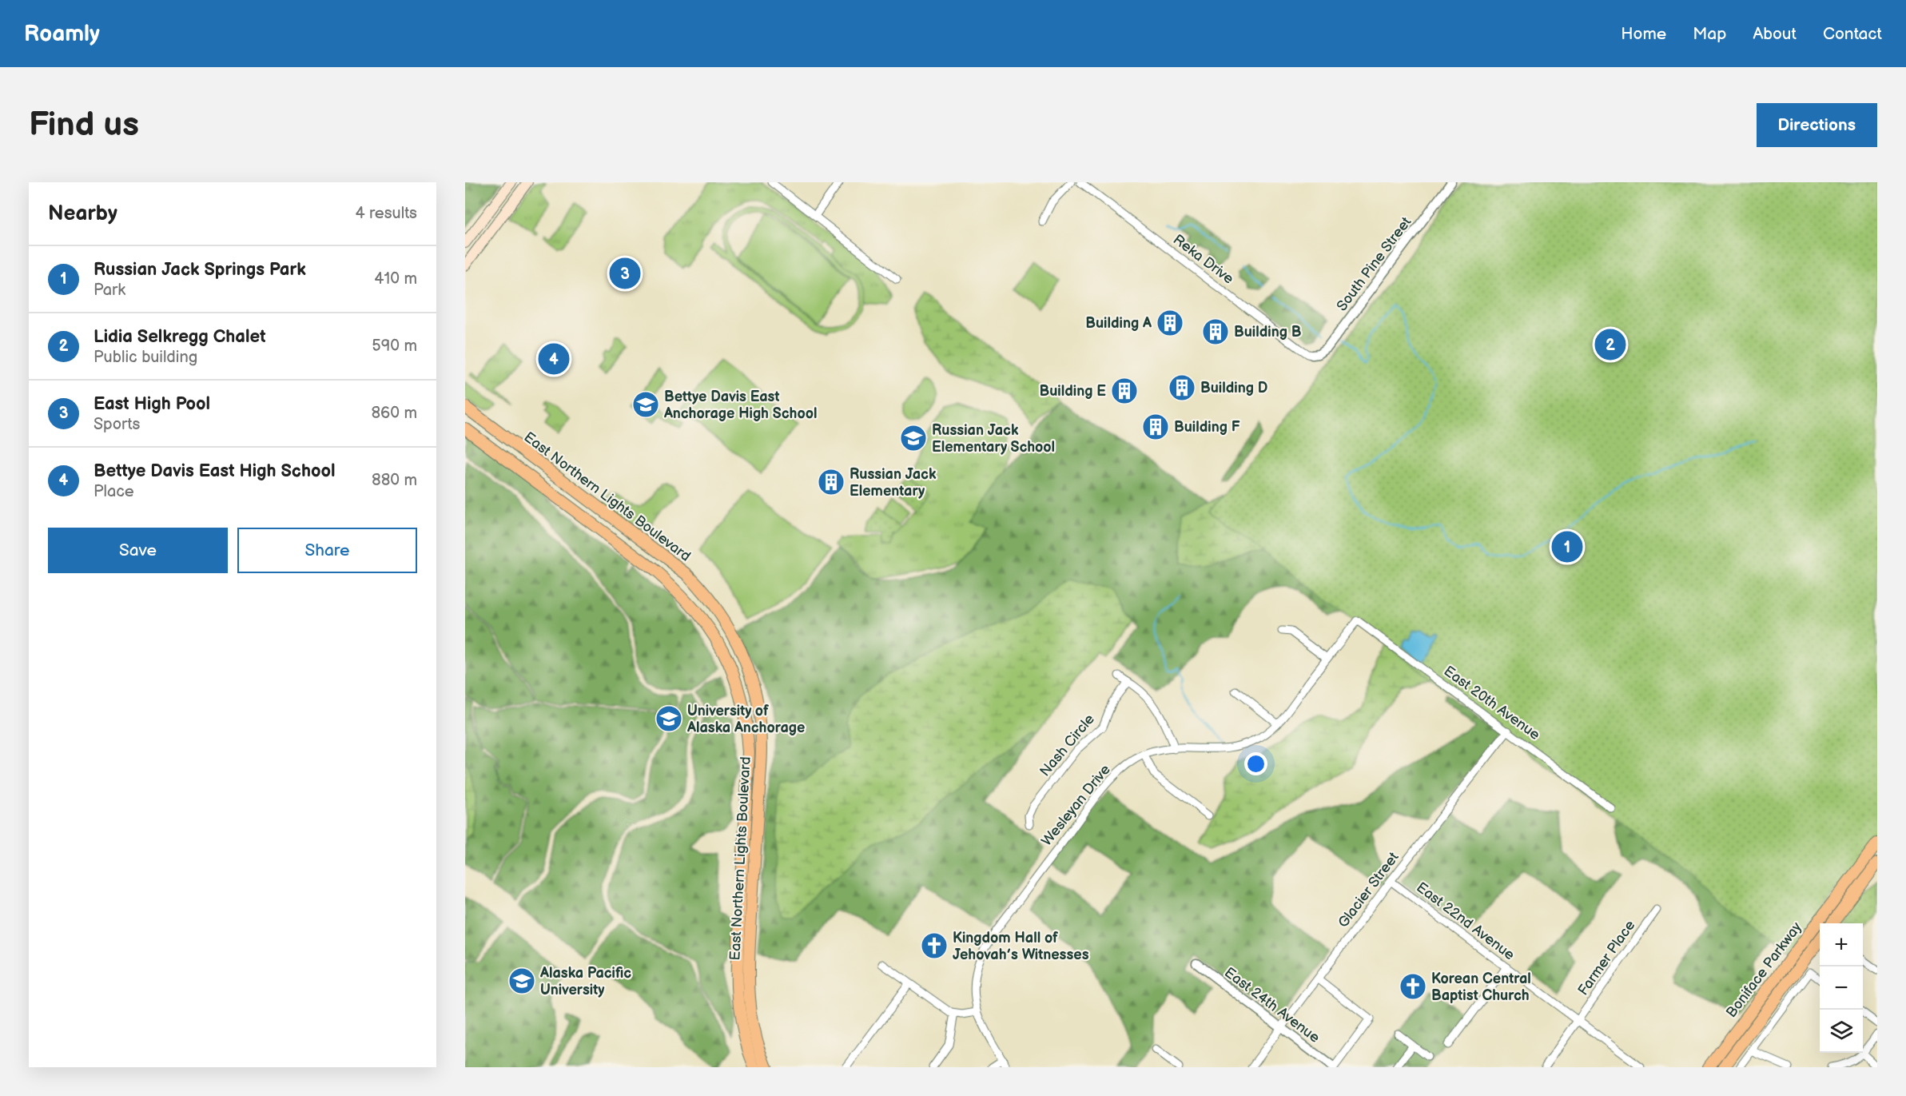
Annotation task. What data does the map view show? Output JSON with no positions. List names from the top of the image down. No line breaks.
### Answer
{"streets":{"main road":["East Northern Lights Boulevard","Boniface Parkway"],"street":["Reka Drive","South Pine Street","East 20th Avenue","Nash Circle","Wesleyan Drive","Glacier Street","East 22nd Avenue","Farmer Place","East 24th Avenue"]},"crossings":[["Reka Drive","South Pine Street"],["East 20th Avenue","Wesleyan Drive"],["East 20th Avenue","Glacier Street"],["Glacier Street","East 22nd Avenue"],["Glacier Street","East 24th Avenue"],["East 22nd Avenue","Farmer Place"]],"places":{"building":["Building A","Building B","Building D","Building E","Building F","Russian Jack Elementary"],"school or university":["Bettye Davis East Anchorage High School","Russian Jack Elementary School","University of Alaska Anchorage","Alaska Pacific University"],"church":["Kingdom Hall of Jehovah’s Witnesses","Korean Central Baptist Church"]},"page":{"header":"Roamly","nav":["Home","Map","About","Contact"],"buttons":["Directions",["Save","Share"]],"title":"Find us","heading":["Nearby","4 results"],"list":[{"mark":"1","name":"Russian Jack Springs Park","note":"Park","value":"410 m"},{"mark":"2","name":"Lidia Selkregg Chalet","note":"Public building","value":"590 m"},{"mark":"3","name":"East High Pool","note":"Sports","value":"860 m"},{"mark":"4","name":"Bettye Davis East High School","note":"Place","value":"880 m"}],"pins":["3","2","4","1"],"map_buttons":["+","−"]}}
